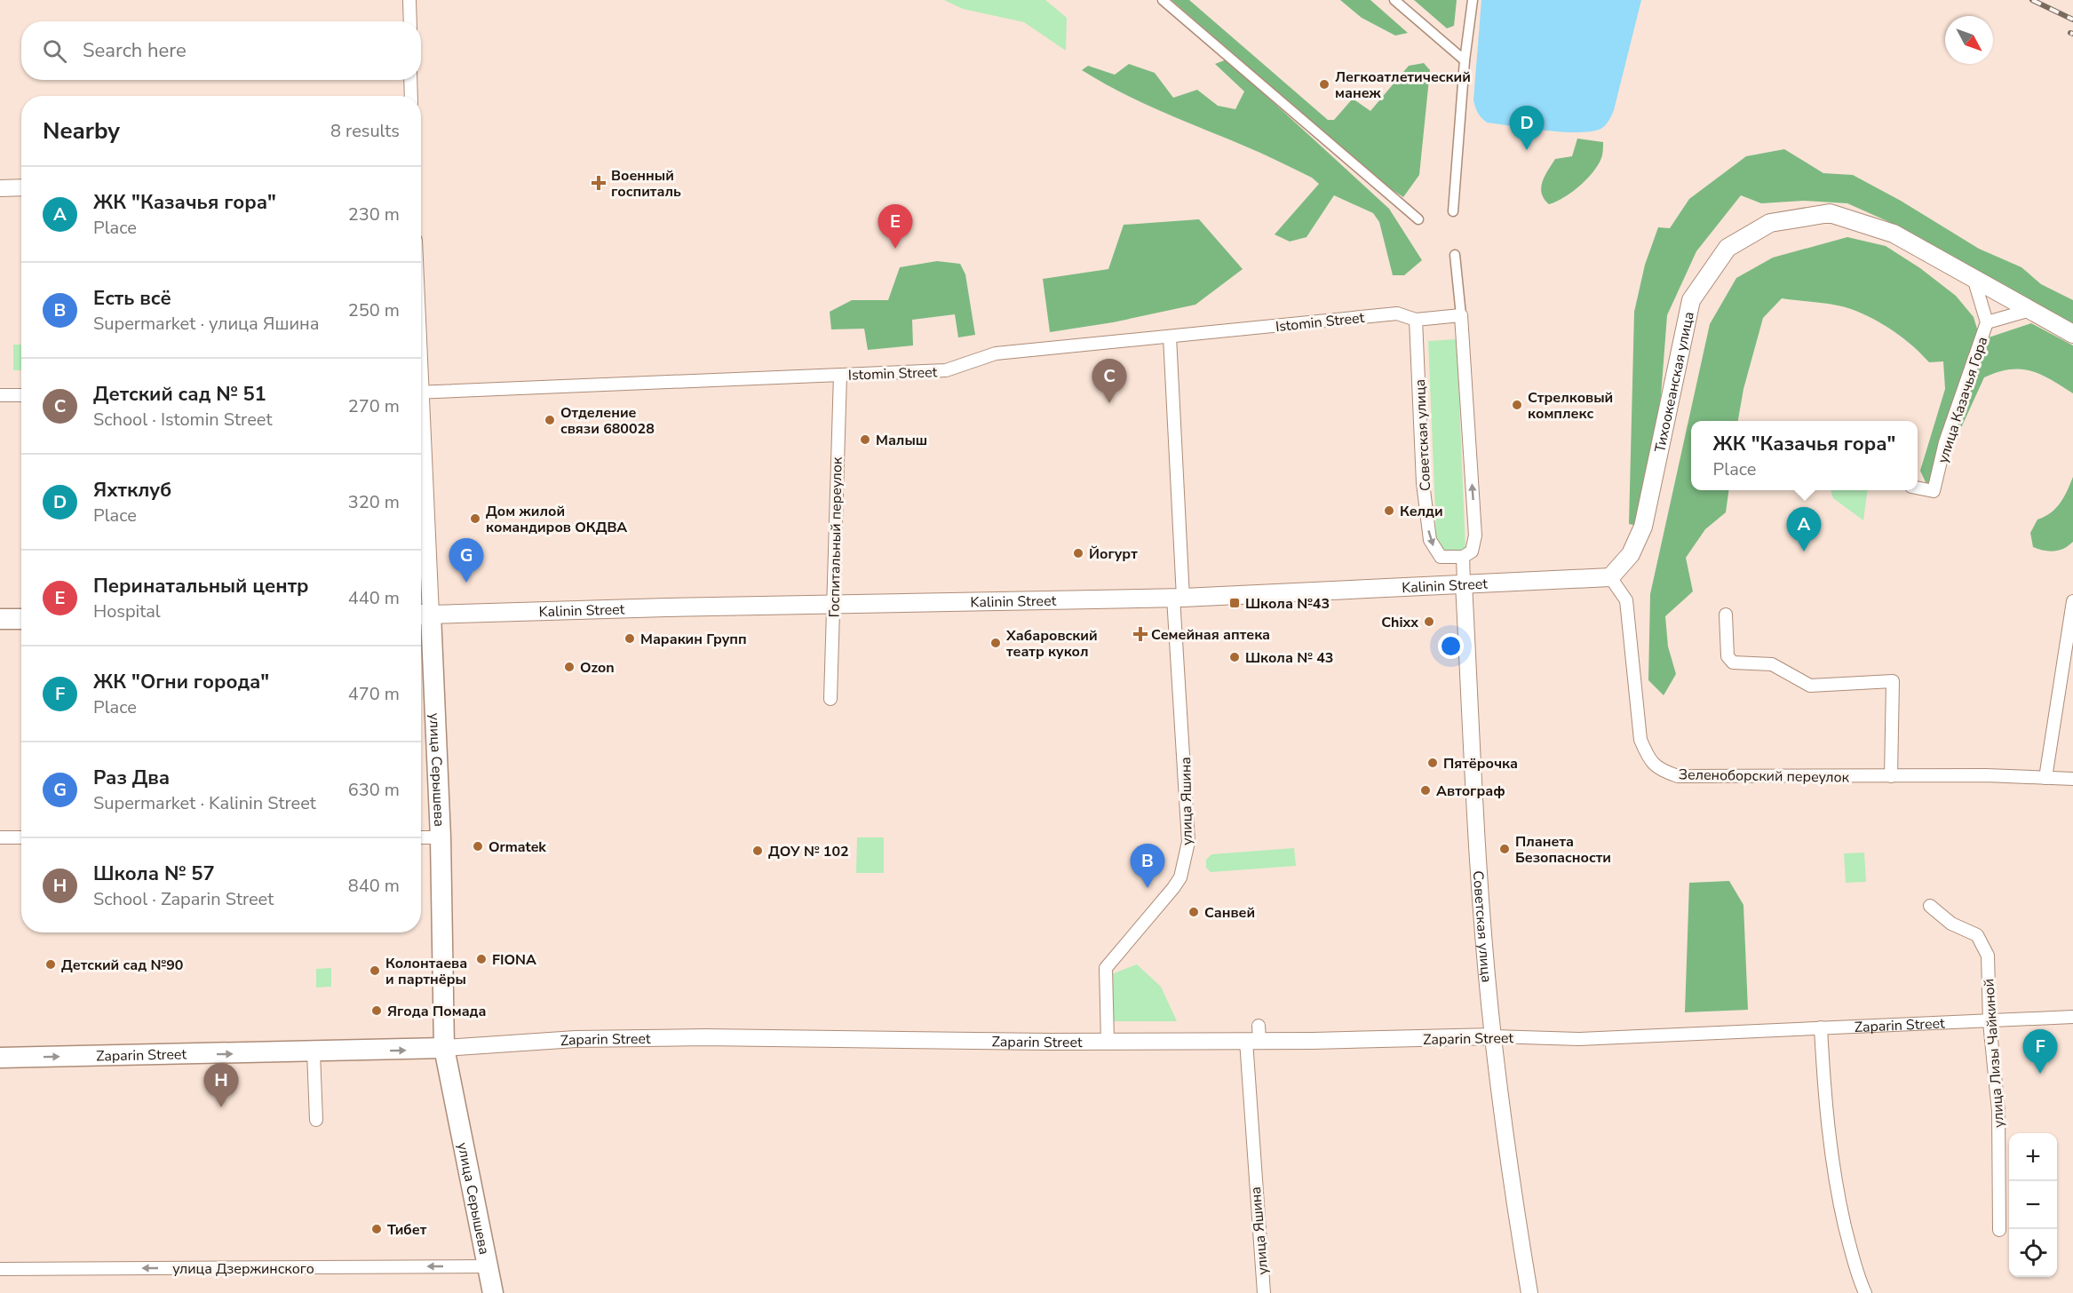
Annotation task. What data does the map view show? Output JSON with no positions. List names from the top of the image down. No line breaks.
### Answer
{"streets":{"main road":["Тихоокеанская улица","Kalinin Street","улица Серышева","Zaparin Street"],"street":["Istomin Street","улица Казачья Гора","Советская улица","Госпитальный переулок","Зеленоборский переулок","улица Яшина","улица Лизы Чайкиной","улица Дзержинского"]},"crossings":[["Istomin Street","Советская улица"],["Istomin Street","Госпитальный переулок"],["Istomin Street","улица Яшина"],["Тихоокеанская улица","улица Казачья Гора"],["Тихоокеанская улица","Kalinin Street"],["Тихоокеанская улица","Зеленоборский переулок"],["Советская улица","Kalinin Street"],["Советская улица","Zaparin Street"],["Госпитальный переулок","Kalinin Street"],["Kalinin Street","улица Серышева"],["Kalinin Street","Зеленоборский переулок"],["Kalinin Street","улица Яшина"],["улица Серышева","Zaparin Street"],["улица Серышева","улица Дзержинского"],["улица Яшина","Zaparin Street"],["Zaparin Street","улица Лизы Чайкиной"]],"one_way":["улица Дзержинского"],"places":{"other":["Легкоатлетический манеж","Стрелковый комплекс","Отделение связи 680028","Малыш","Келди","Дом жилой командиров ОКДВА","Йогурт","Chixx","Маракин Групп","Хабаровский театр кукол","Школа № 43","Ozon","Пятёрочка","Автограф","Ormatek","Планета Безопасности","ДОУ № 102","Санвей","FIONA","Детский сад №90","Колонтаева и партнёры","Ягода Помада","Тибет"],"health":["Военный госпиталь","Семейная аптека"],"transit":["Школа №43"]},"north":"bottom right","page":{"search":"Search here","heading":["Nearby","8 results"],"pins":["D","E","C","A","G","B","F","H"],"list":[{"mark":"A","name":"ЖК \"Казачья гора\"","note":"Place","value":"230 m"},{"mark":"B","name":"Есть всё","note":"Supermarket · улица Яшина","value":"250 m"},{"mark":"C","name":"Детский сад № 51","note":"School · Istomin Street","value":"270 m"},{"mark":"D","name":"Яхтклуб","note":"Place","value":"320 m"},{"mark":"E","name":"Перинатальный центр","note":"Hospital","value":"440 m"},{"mark":"F","name":"ЖК \"Огни города\"","note":"Place","value":"470 m"},{"mark":"G","name":"Раз Два","note":"Supermarket · Kalinin Street","value":"630 m"},{"mark":"H","name":"Школа № 57","note":"School · Zaparin Street","value":"840 m"}],"popup":["ЖК \"Казачья гора\"","Place"],"map_buttons":["+","−"]}}
